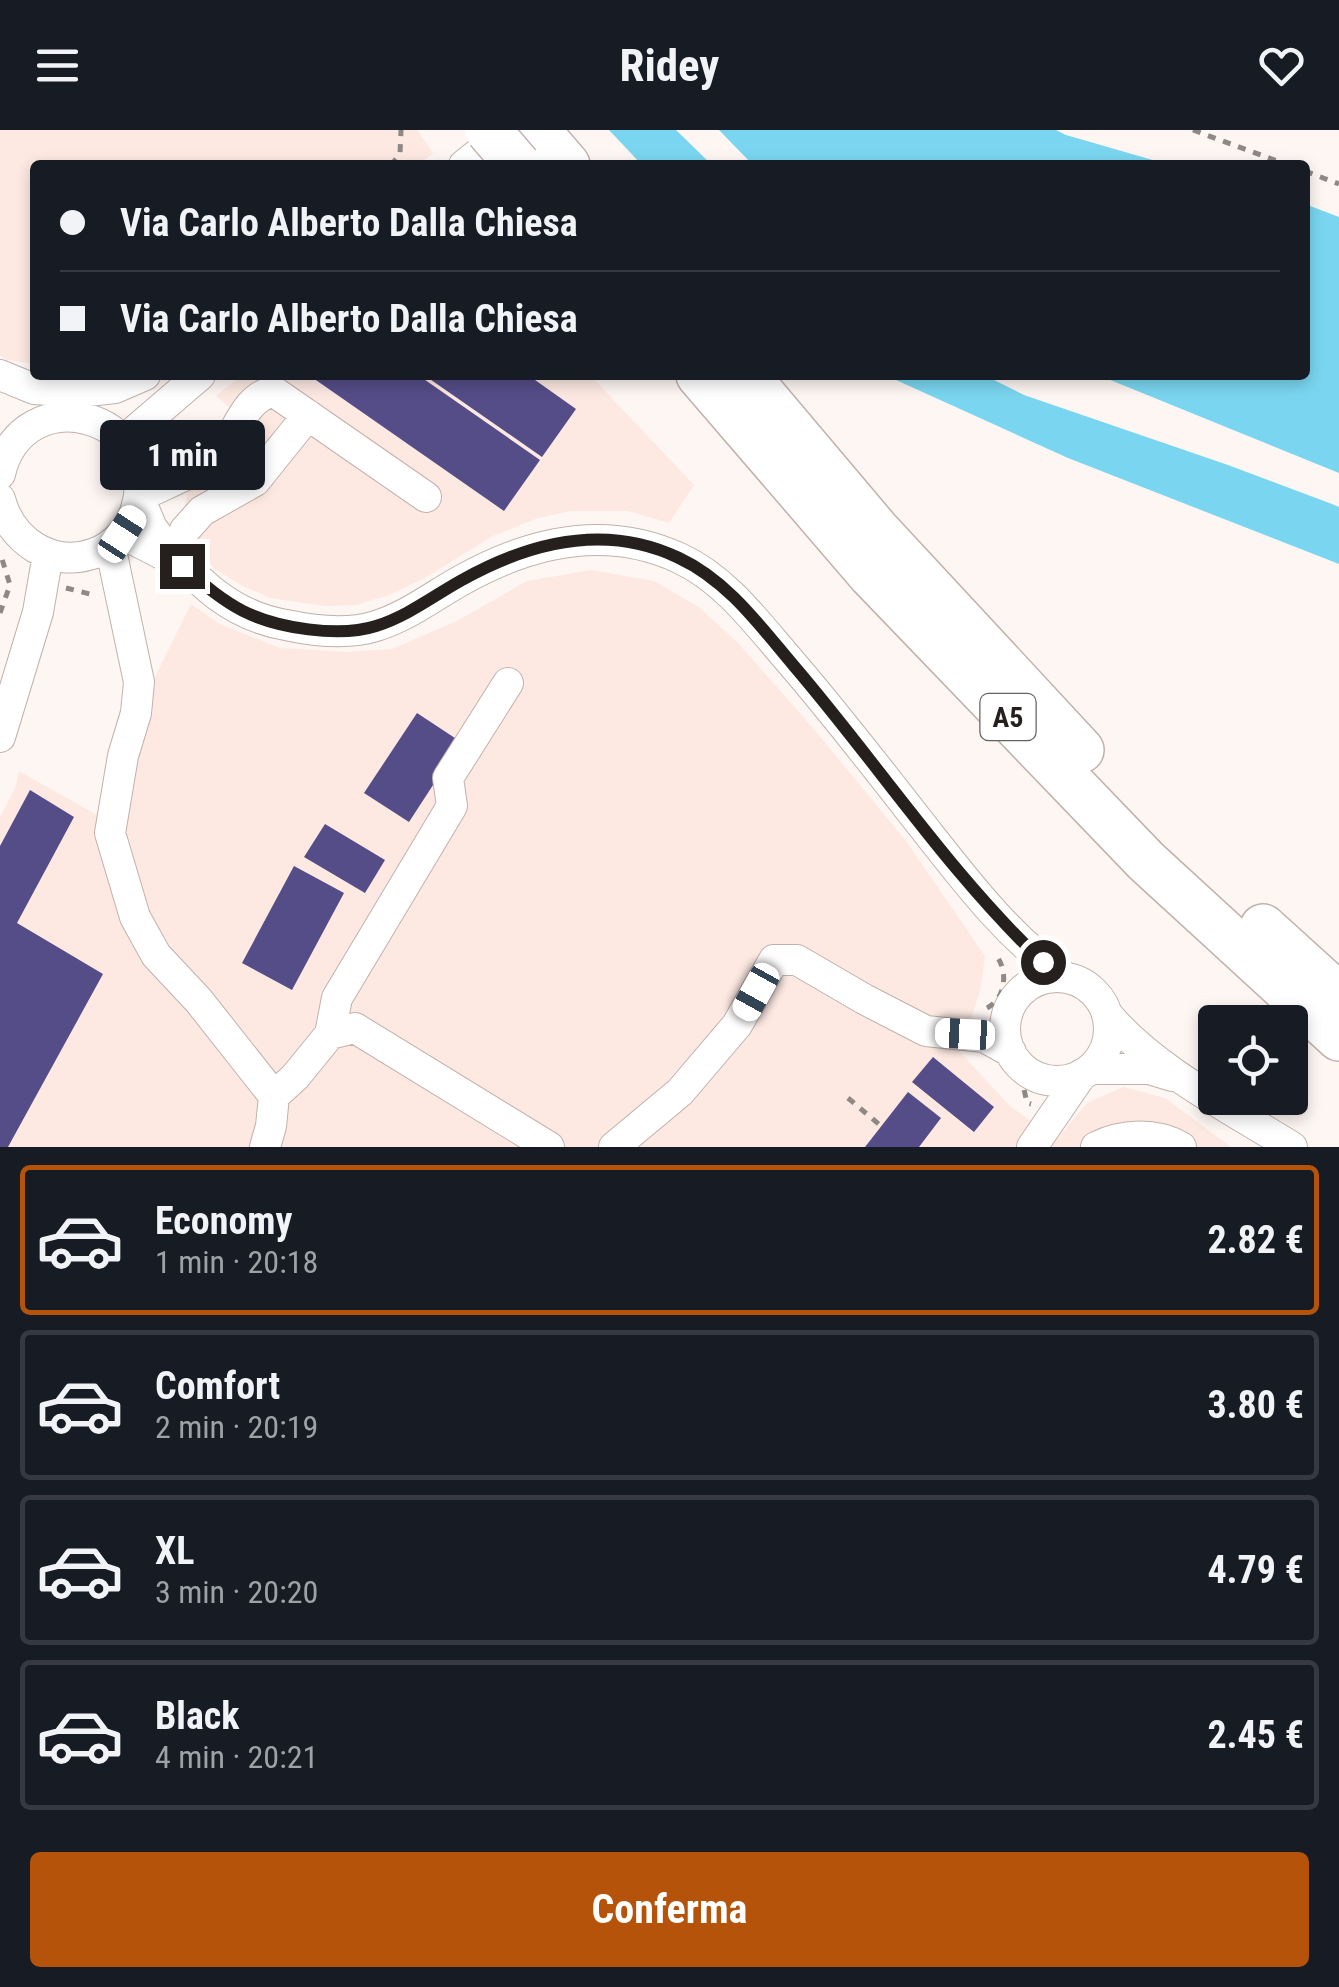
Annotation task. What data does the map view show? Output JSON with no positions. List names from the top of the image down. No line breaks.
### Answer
{"streets":{"highway":["A5"]},"page":{"header":"Ridey","banner":["Via Carlo Alberto Dalla Chiesa","Via Carlo Alberto Dalla Chiesa"],"bubble":"1 min","list":[{"name":"Economy","note":"1 min · 20:18","value":"2.82 €"},{"name":"Comfort","note":"2 min · 20:19","value":"3.80 €"},{"name":"XL","note":"3 min · 20:20","value":"4.79 €"},{"name":"Black","note":"4 min · 20:21","value":"2.45 €"}],"buttons":"Conferma"}}
